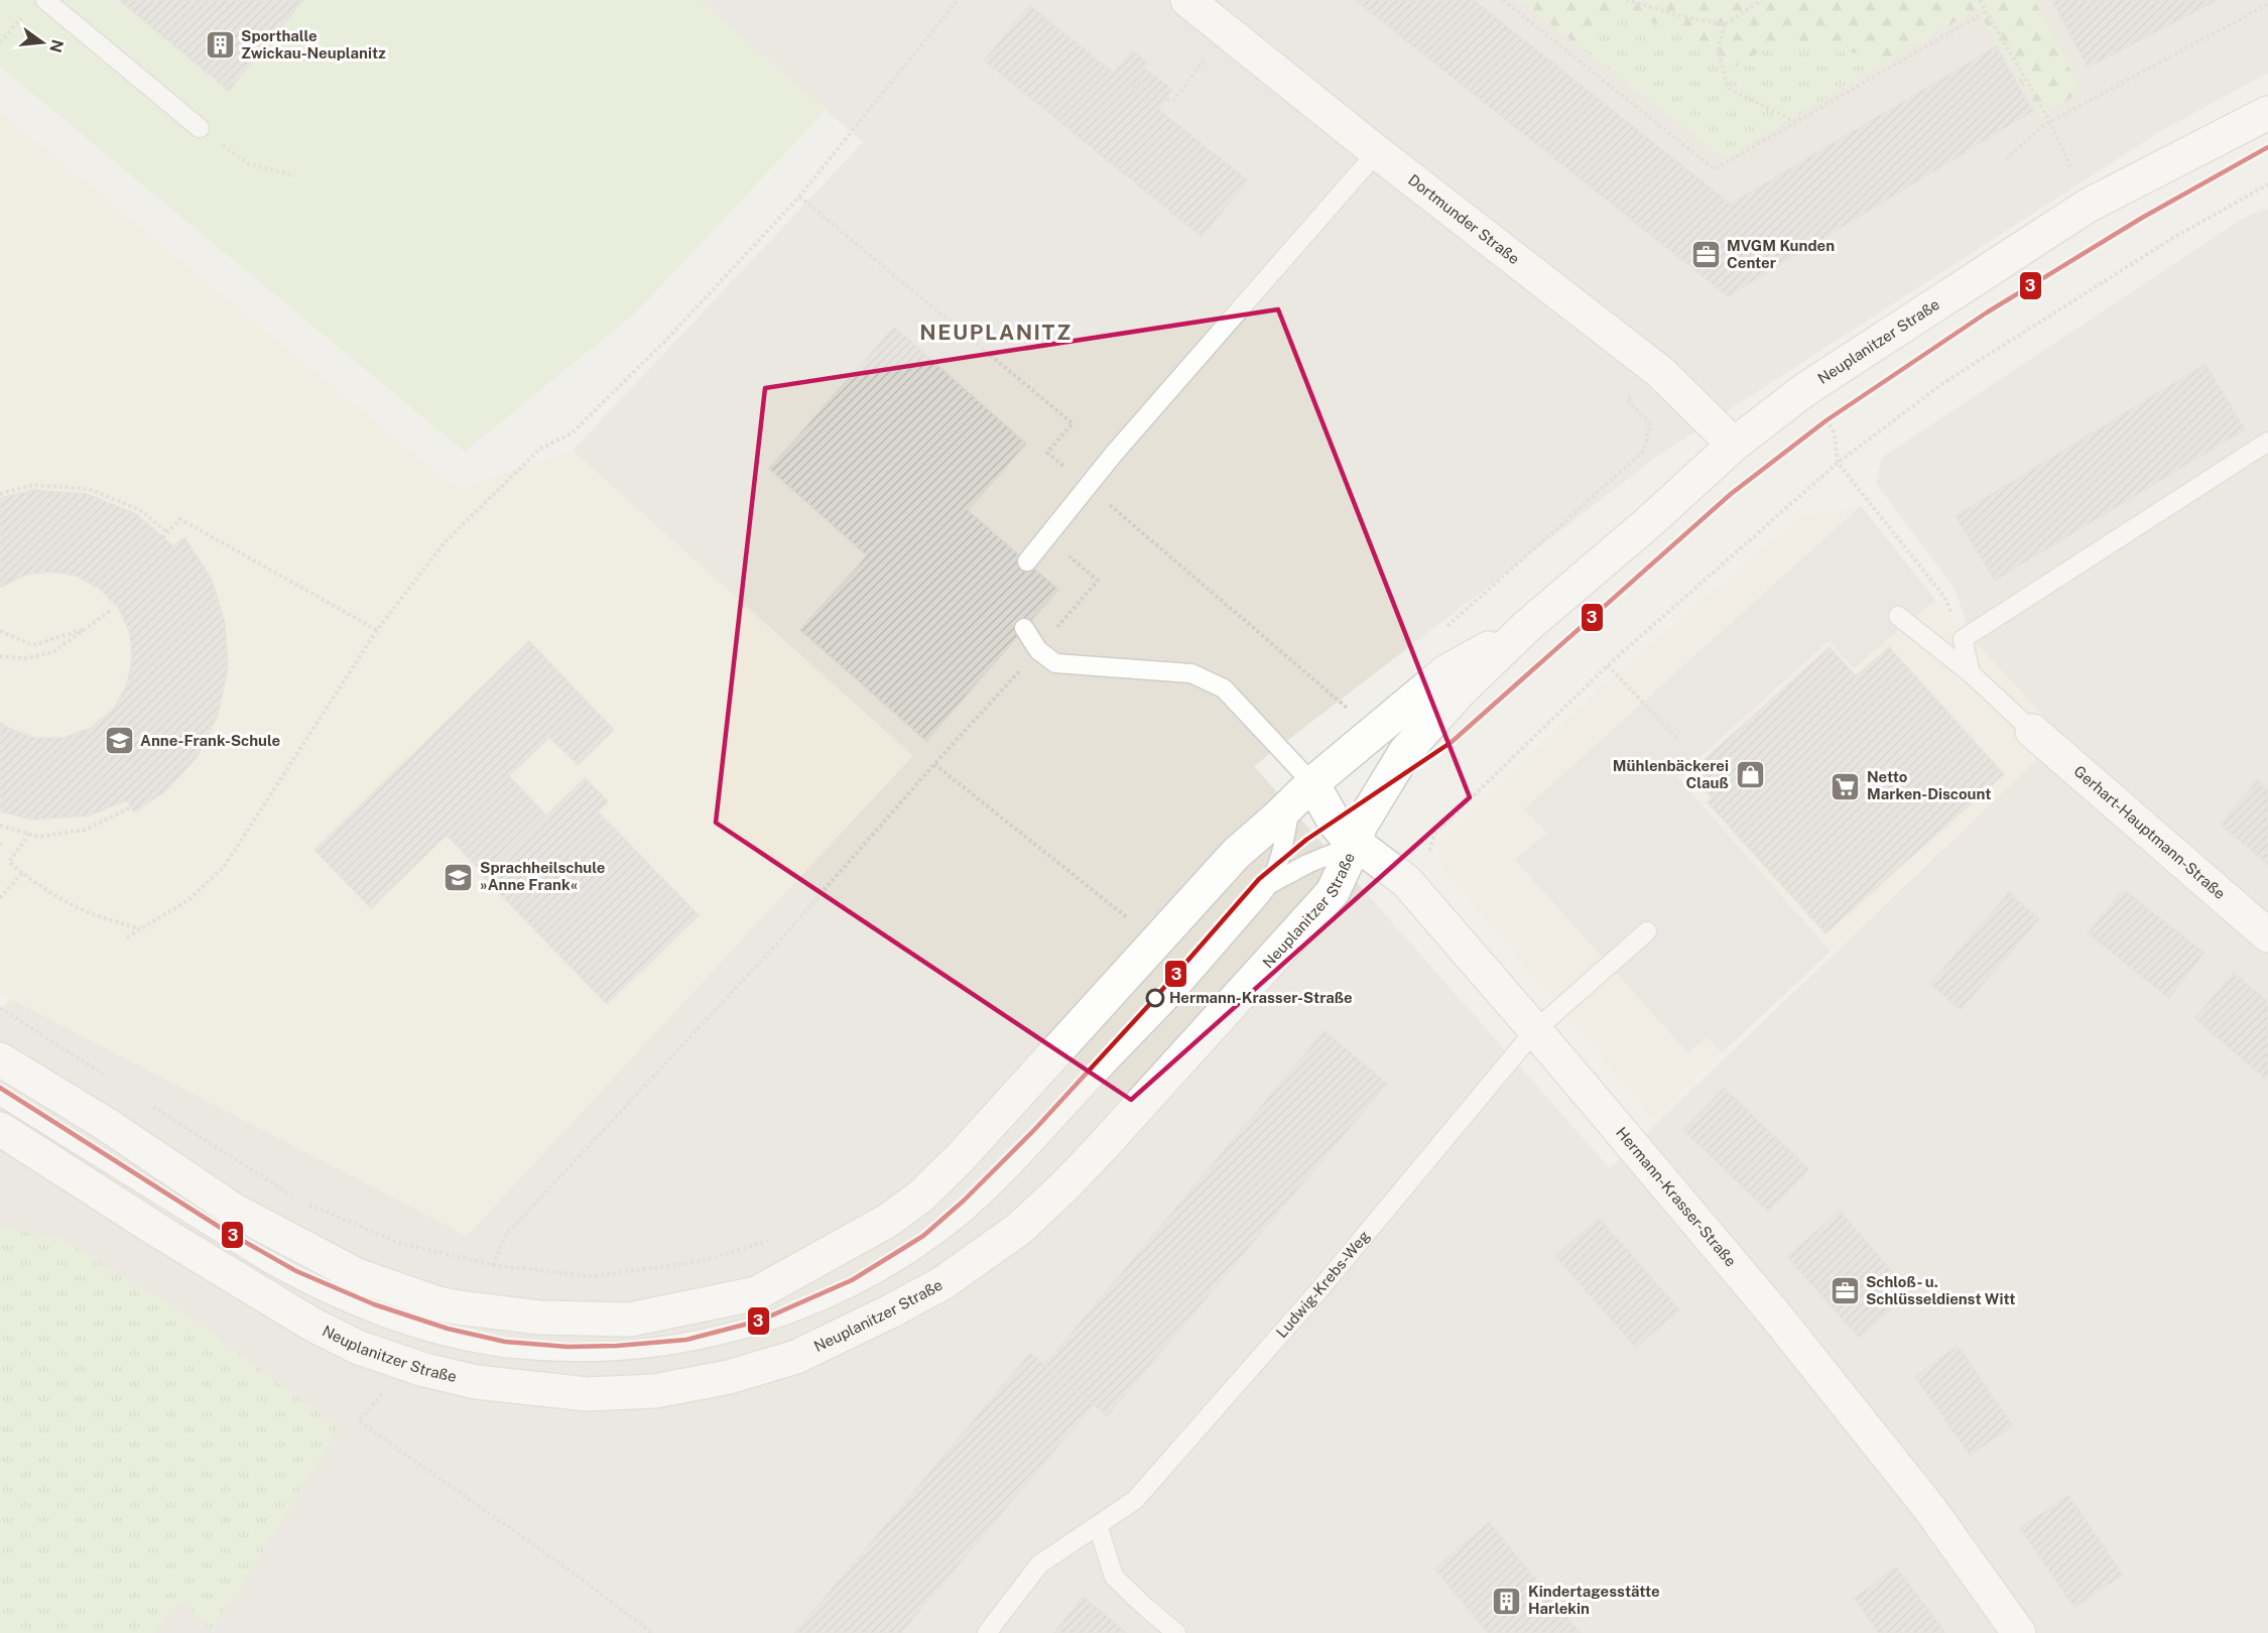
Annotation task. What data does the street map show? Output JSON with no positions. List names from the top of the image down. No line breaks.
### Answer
{"streets":{"street":["Dortmunder Straße","Neuplanitzer Straße","Gerhart-Hauptmann-Straße","Hermann-Krasser-Straße"],"lane":["Ludwig-Krebs-Weg"]},"crossings":[["Dortmunder Straße","Neuplanitzer Straße"],["Neuplanitzer Straße","Hermann-Krasser-Straße"],["Hermann-Krasser-Straße","Ludwig-Krebs-Weg"]],"districts":["NEUPLANITZ"],"places":{"building":["Sporthalle Zwickau-Neuplanitz","Kindertagesstätte Harlekin"],"office":["MVGM Kunden Center","Schloß- u. Schlüsseldienst Witt"],"school or university":["Anne-Frank-Schule","Sprachheilschule »Anne Frank«"],"shop":["Mühlenbäckerei Clauß"],"supermarket":["Netto Marken-Discount"],"other":["Hermann-Krasser-Straße"]},"lines":["transit line 3"],"north":"right"}
